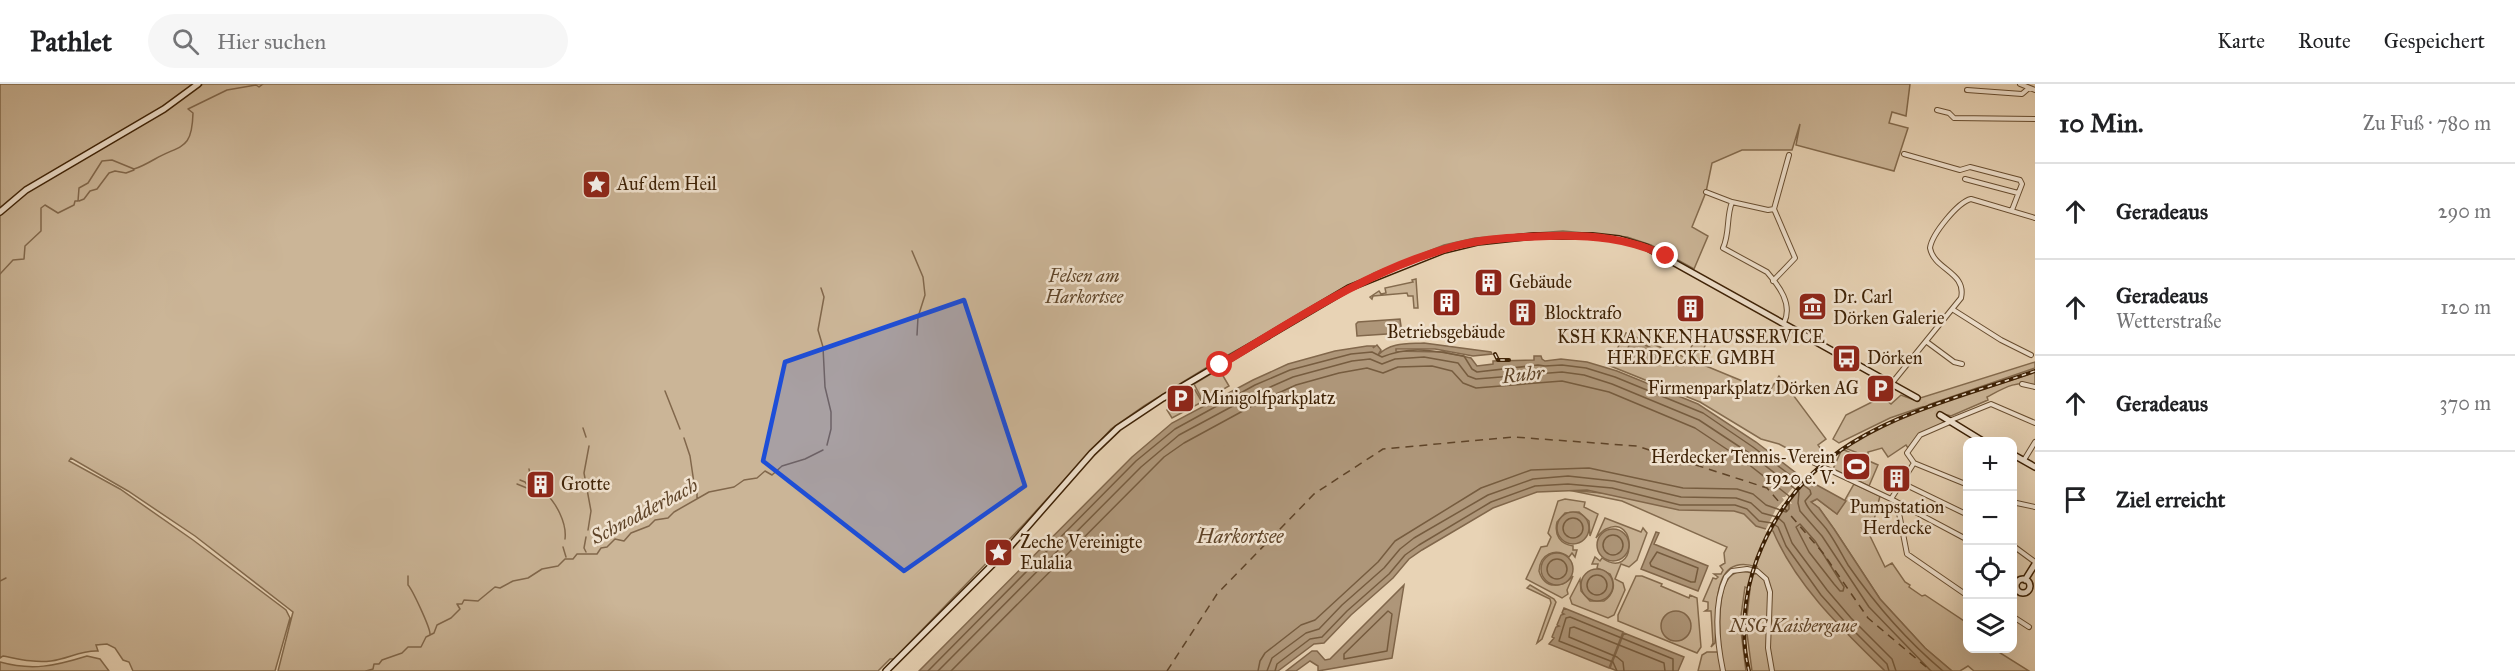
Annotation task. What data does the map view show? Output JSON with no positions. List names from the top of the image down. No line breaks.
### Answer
{"water":["Ruhr","Schnodderbach","Harkortsee"],"parks":["Felsen am Harkortsee","NSG Kaisbergaue"],"places":{"place":["Auf dem Heil","Zeche Vereinigte Eulalia"],"building":["Gebäude","Betriebsgebäude","KSH KRANKENHAUSSERVICE HERDECKE GMBH","Blocktrafo","Pumpstation Herdecke","Grotte"],"museum":["Dr. Carl Dörken Galerie"],"bus stop":["Dörken"],"parking":["Firmenparkplatz Dörken AG","Minigolfparkplatz"],"sports":["Herdecker Tennis-Verein 1920 e. V."]},"page":{"header":"Pathlet","search":"Hier suchen","nav":["Karte","Route","Gespeichert"],"heading":["10 Min.","Zu Fuß · 780 m"],"list":[["Geradeaus","290 m"],["Geradeaus","Wetterstraße","120 m"],["Geradeaus","370 m"],"Ziel erreicht"],"map_buttons":["+","−"]}}
